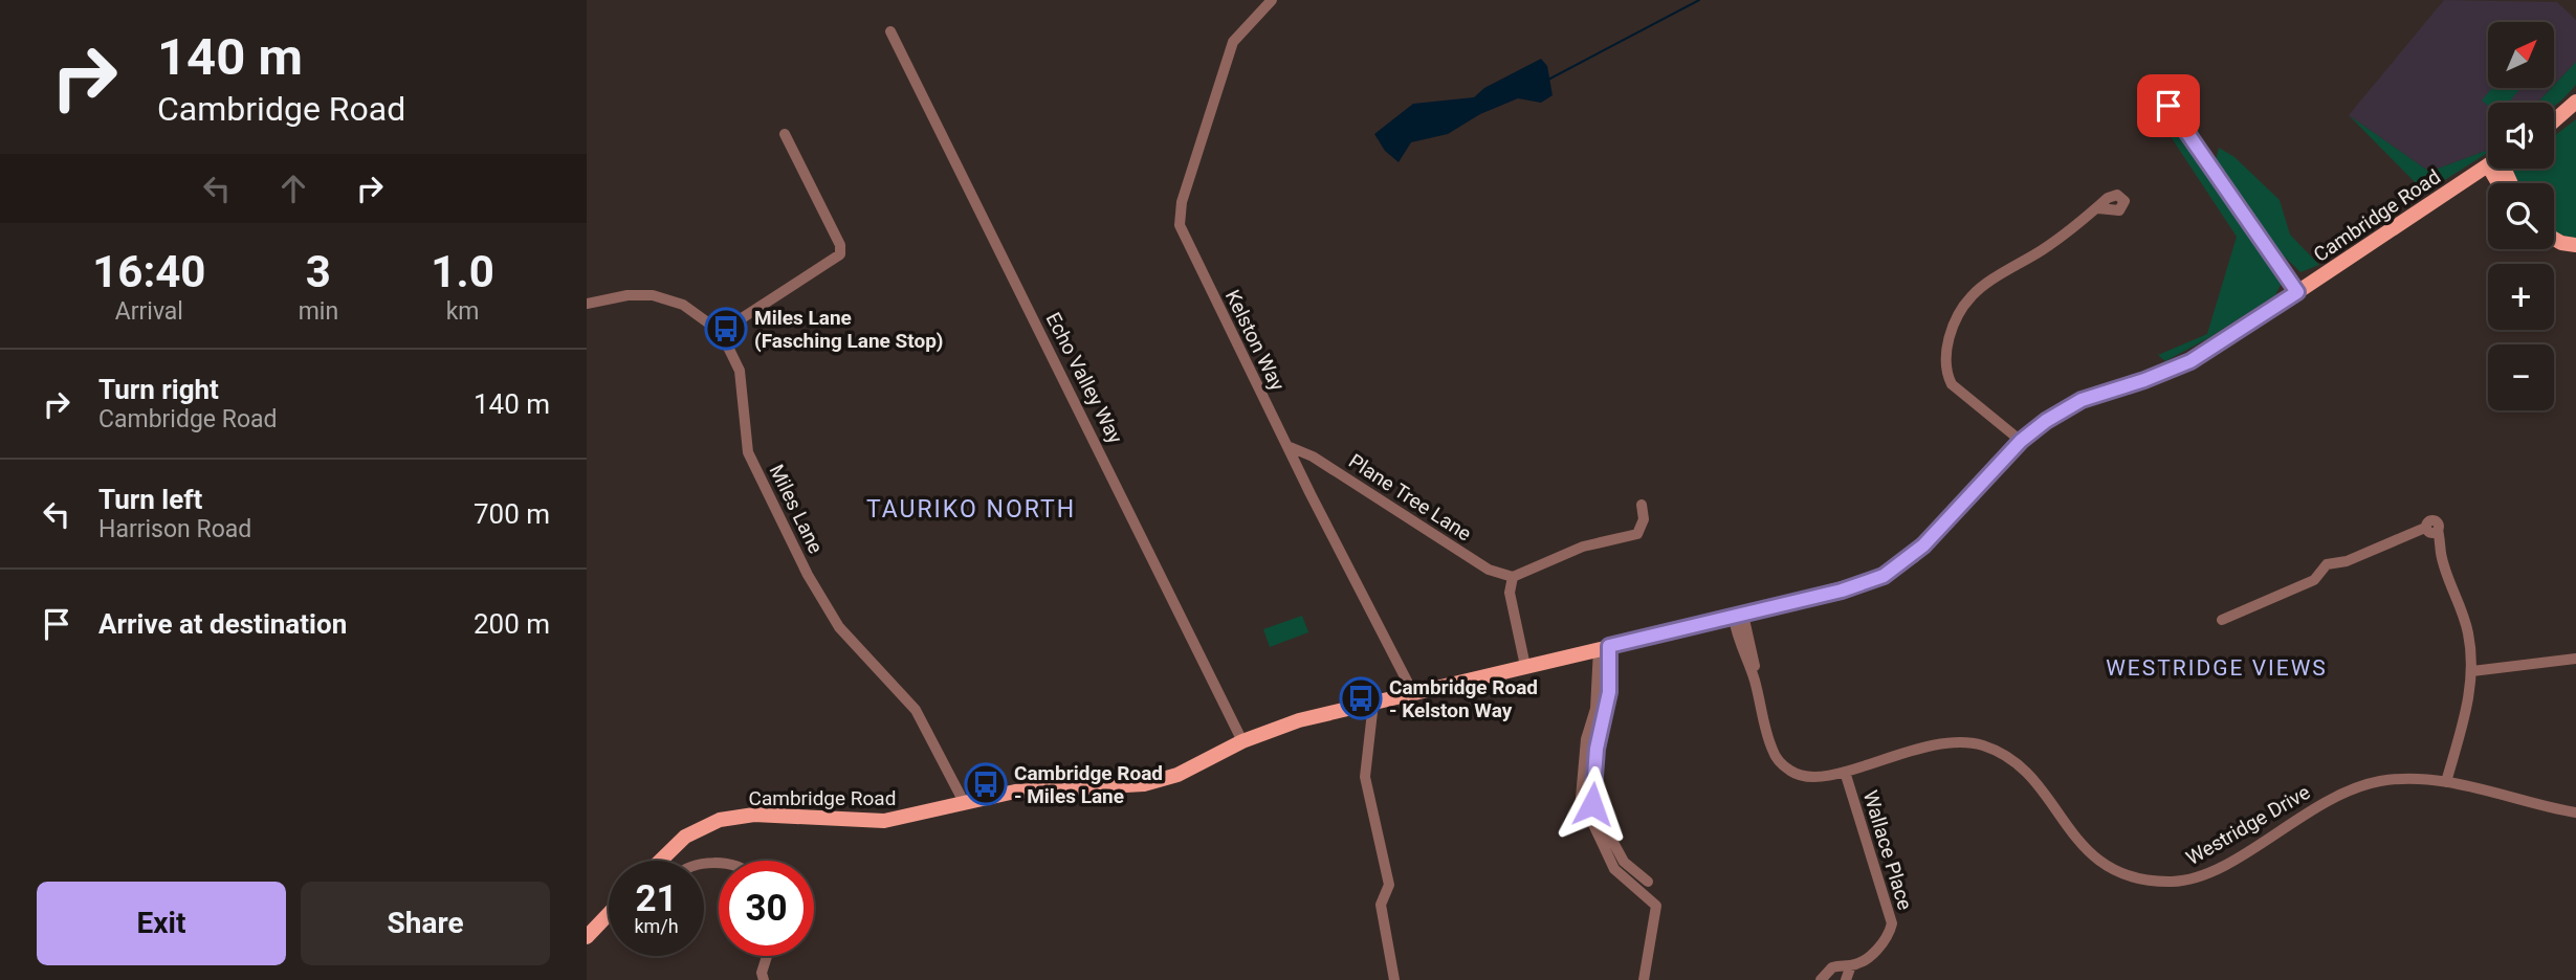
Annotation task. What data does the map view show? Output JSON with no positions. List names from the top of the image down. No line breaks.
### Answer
{"streets":{"main road":["Cambridge Road"],"street":["Kelston Way","Echo Valley Way","Plane Tree Lane","Miles Lane","Westridge Drive","Wallace Place"]},"crossings":[["Cambridge Road","Kelston Way"],["Cambridge Road","Echo Valley Way"],["Cambridge Road","Miles Lane"],["Cambridge Road","Westridge Drive"],["Kelston Way","Plane Tree Lane"],["Westridge Drive","Wallace Place"]],"districts":["TAURIKO NORTH","WESTRIDGE VIEWS"],"places":{"bus stop":["Miles Lane (Fasching Lane Stop)","Cambridge Road - Kelston Way","Cambridge Road - Miles Lane"]},"north":"top right","page":{"turn":["140 m","Cambridge Road"],"map_buttons":["+","−"],"eta":["16:40","Arrival","3","min","1.0","km"],"list":[{"name":"Turn right","note":"Cambridge Road","value":"140 m"},{"name":"Turn left","note":"Harrison Road","value":"700 m"},{"name":"Arrive at destination","value":"200 m"}],"speed":"21 km/h","limit":"30","buttons":["Exit","Share"]}}
